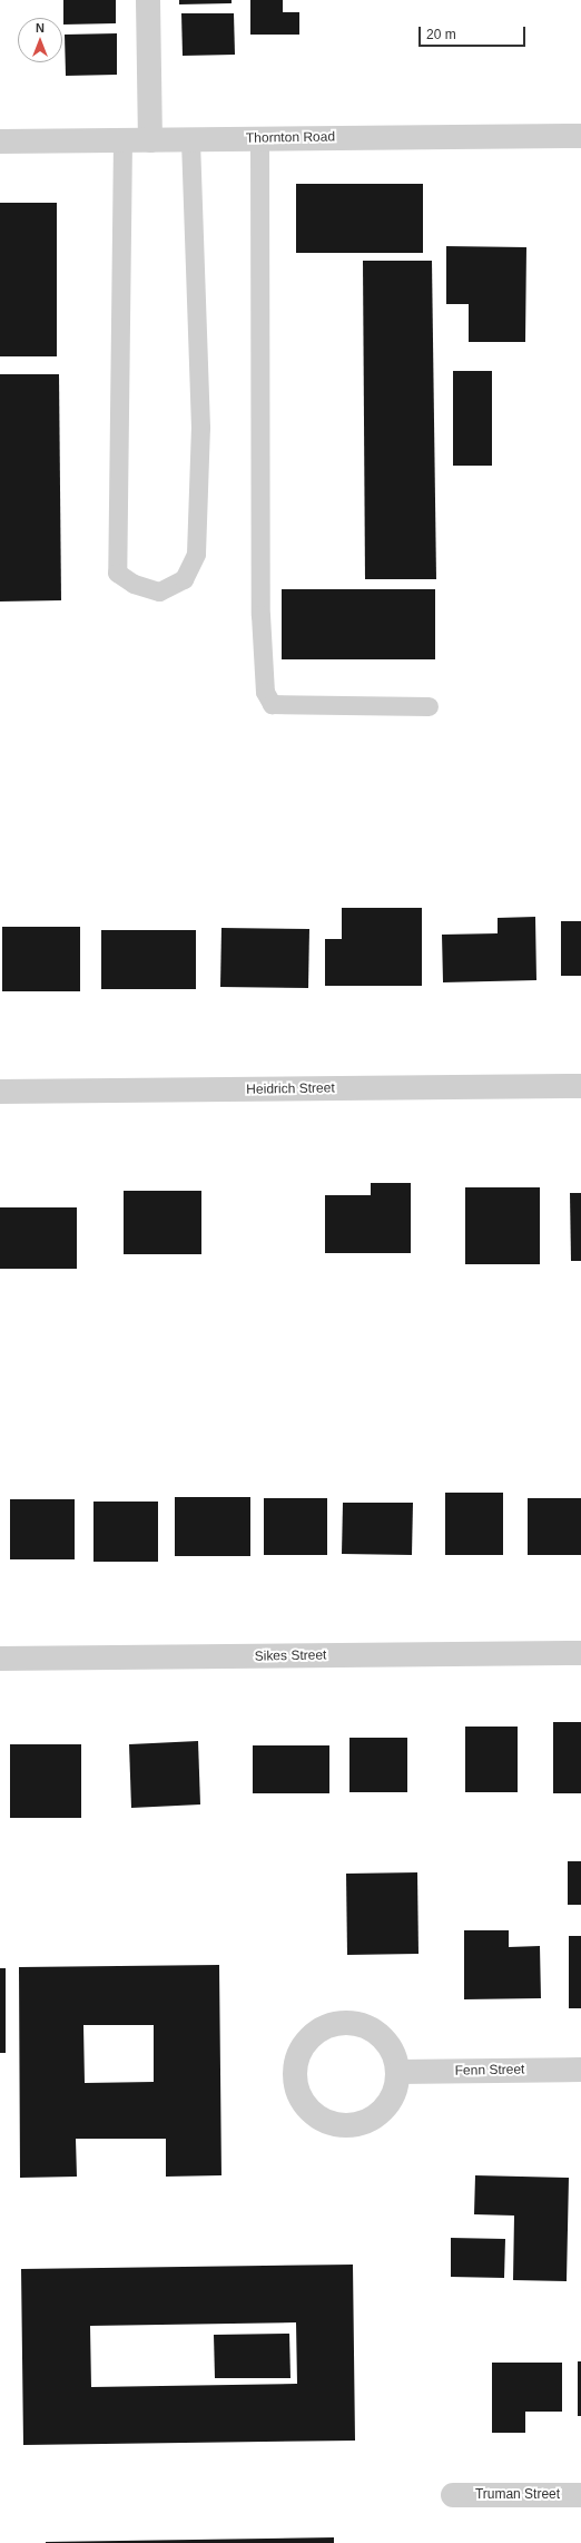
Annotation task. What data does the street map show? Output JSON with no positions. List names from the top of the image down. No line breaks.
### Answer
{"streets":{"street":["Thornton Road","Heidrich Street","Sikes Street","Fenn Street","Truman Street"]},"scale_bar":"20 m","north":"top"}
